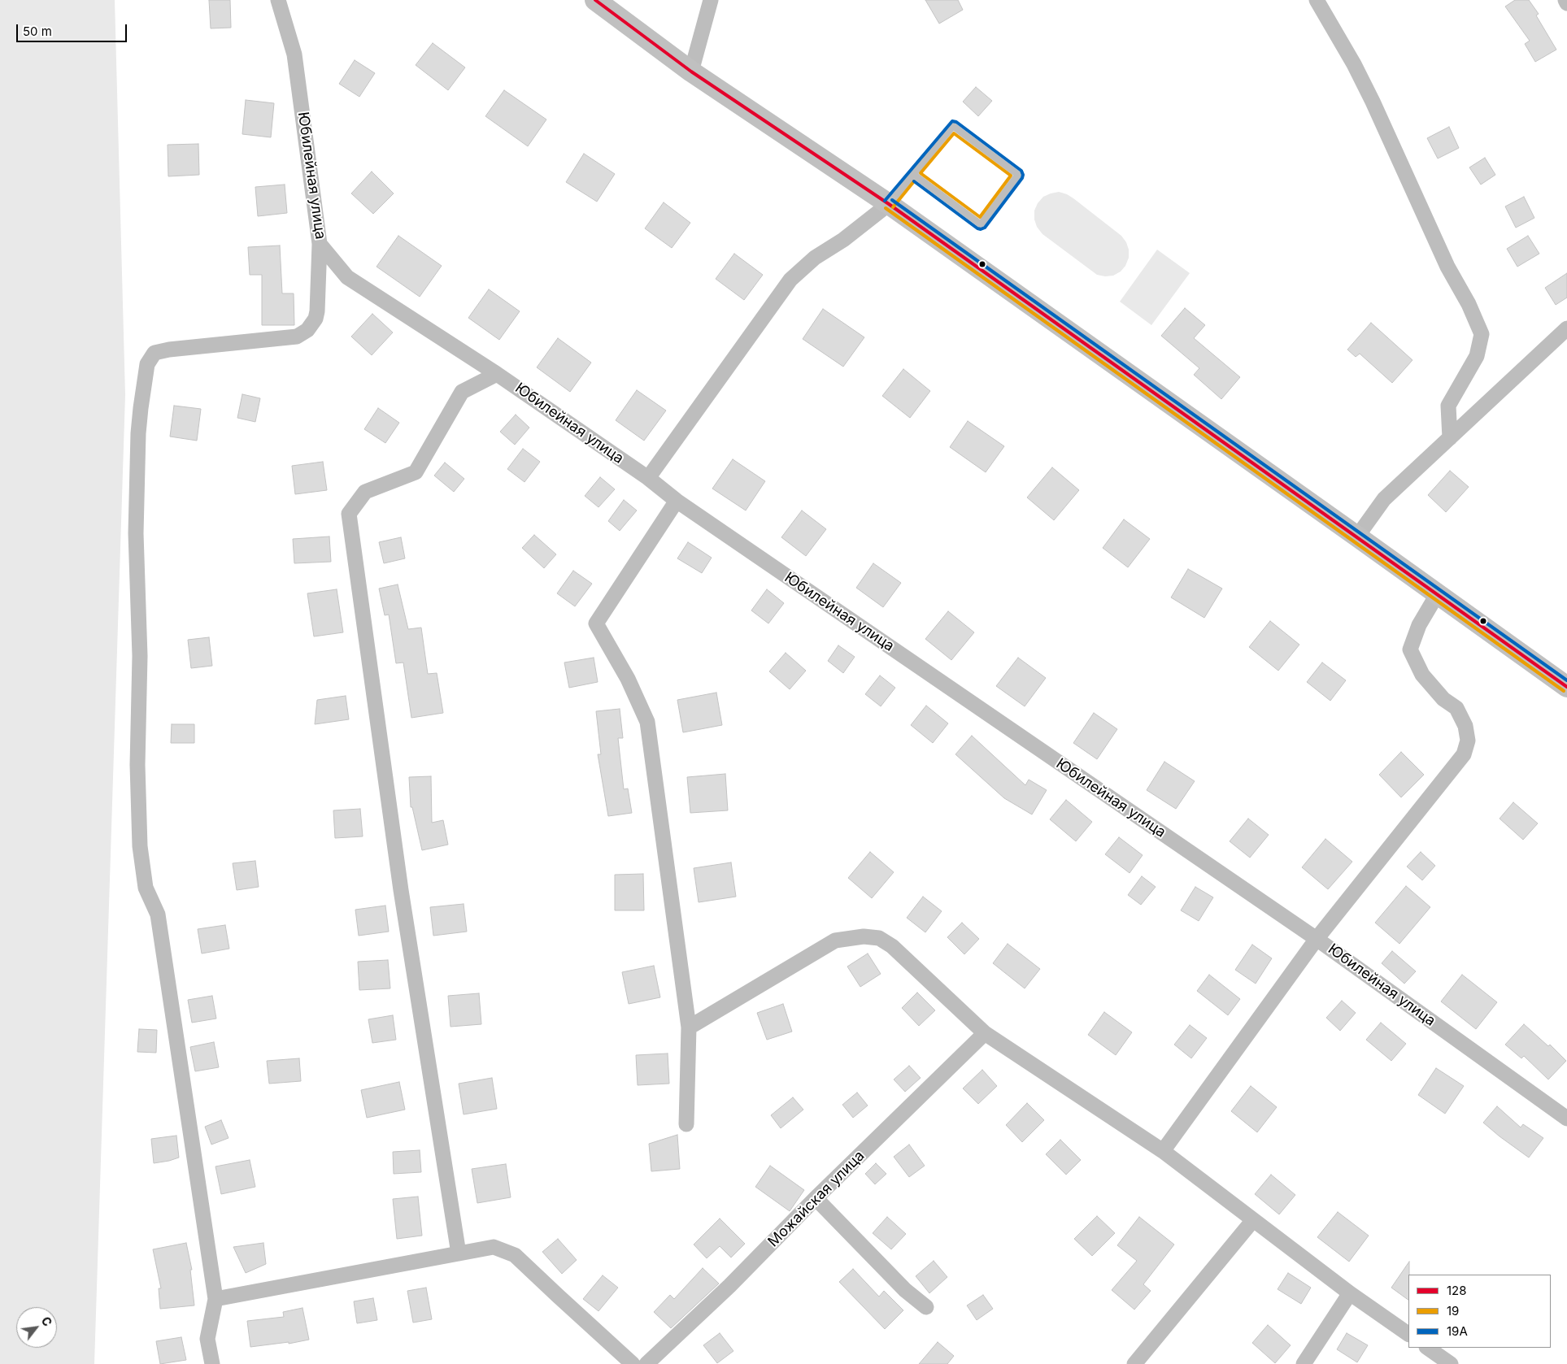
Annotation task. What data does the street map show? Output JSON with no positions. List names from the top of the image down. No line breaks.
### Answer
{"streets":{"street":["Юбилейная улица","Можайская улица"]},"lines":["transit line 128","transit line 19А","transit line 19"],"legend":["128","19","19А"],"scale_bar":"50 m","north":"top right"}
